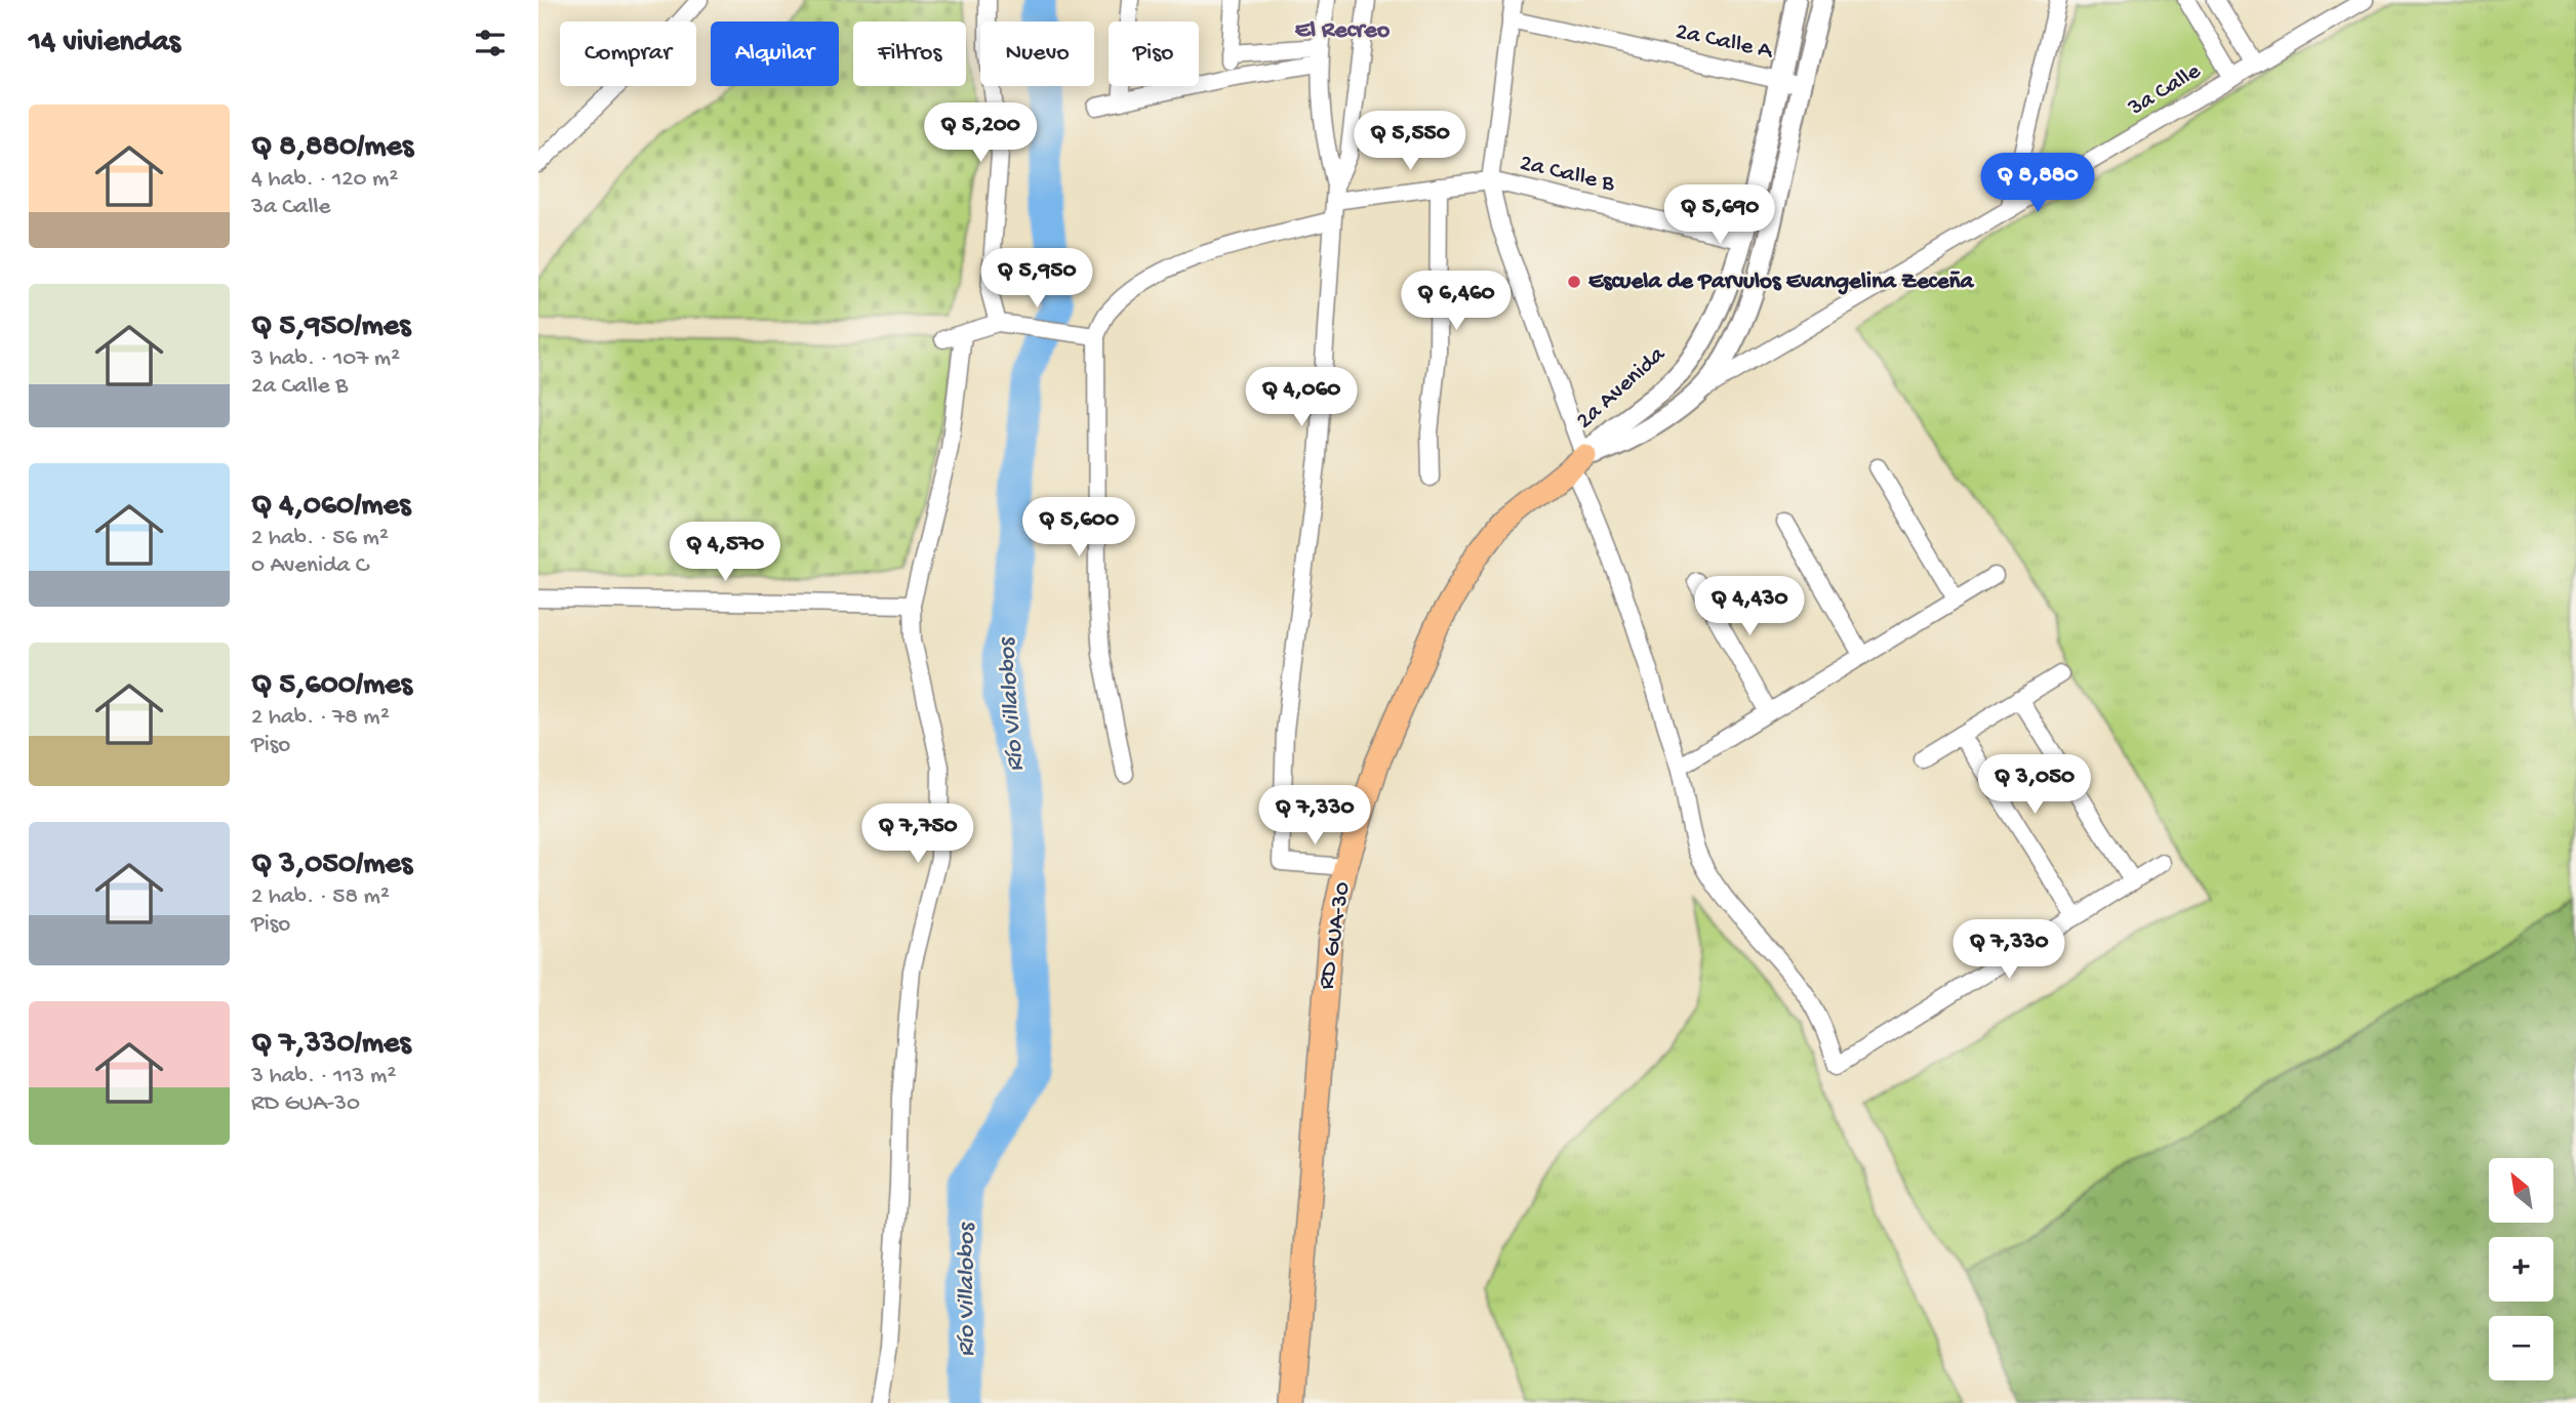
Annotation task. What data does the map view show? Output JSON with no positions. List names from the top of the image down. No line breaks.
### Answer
{"streets":{"main road":["RD GUA-30"],"street":["2a Calle A","3a Calle","2a Calle B","2a Avenida"]},"crossings":[["2a Calle A","2a Avenida"],["3a Calle","2a Avenida"],["2a Calle B","2a Avenida"],["2a Avenida","RD GUA-30"]],"districts":["El Recreo"],"water":["Río Villalobos"],"places":["Escuela de Parvulos Evangelina Zeceña"],"north":"top left","page":{"heading":"14 viviendas","chip":["Comprar","Alquilar","Filtros","Nuevo","Piso"],"list":[{"name":"Q 8,880/mes","note":"4 hab. · 120 m² · 3a Calle"},{"name":"Q 5,950/mes","note":"3 hab. · 107 m² · 2a Calle B"},{"name":"Q 4,060/mes","note":"2 hab. · 56 m² · 0 Avenida C"},{"name":"Q 5,600/mes","note":"2 hab. · 78 m² · Piso"},{"name":"Q 3,050/mes","note":"2 hab. · 58 m² · Piso"},{"name":"Q 7,330/mes","note":"3 hab. · 113 m² · RD GUA-30"}],"price":["Q 5,200","Q 5,550","Q 8,880","Q 5,690","Q 5,950","Q 6,460","Q 4,060","Q 5,600","Q 4,570","Q 4,430","Q 3,050","Q 7,330","Q 7,750","Q 7,330"],"map_buttons":["+","−"]}}
